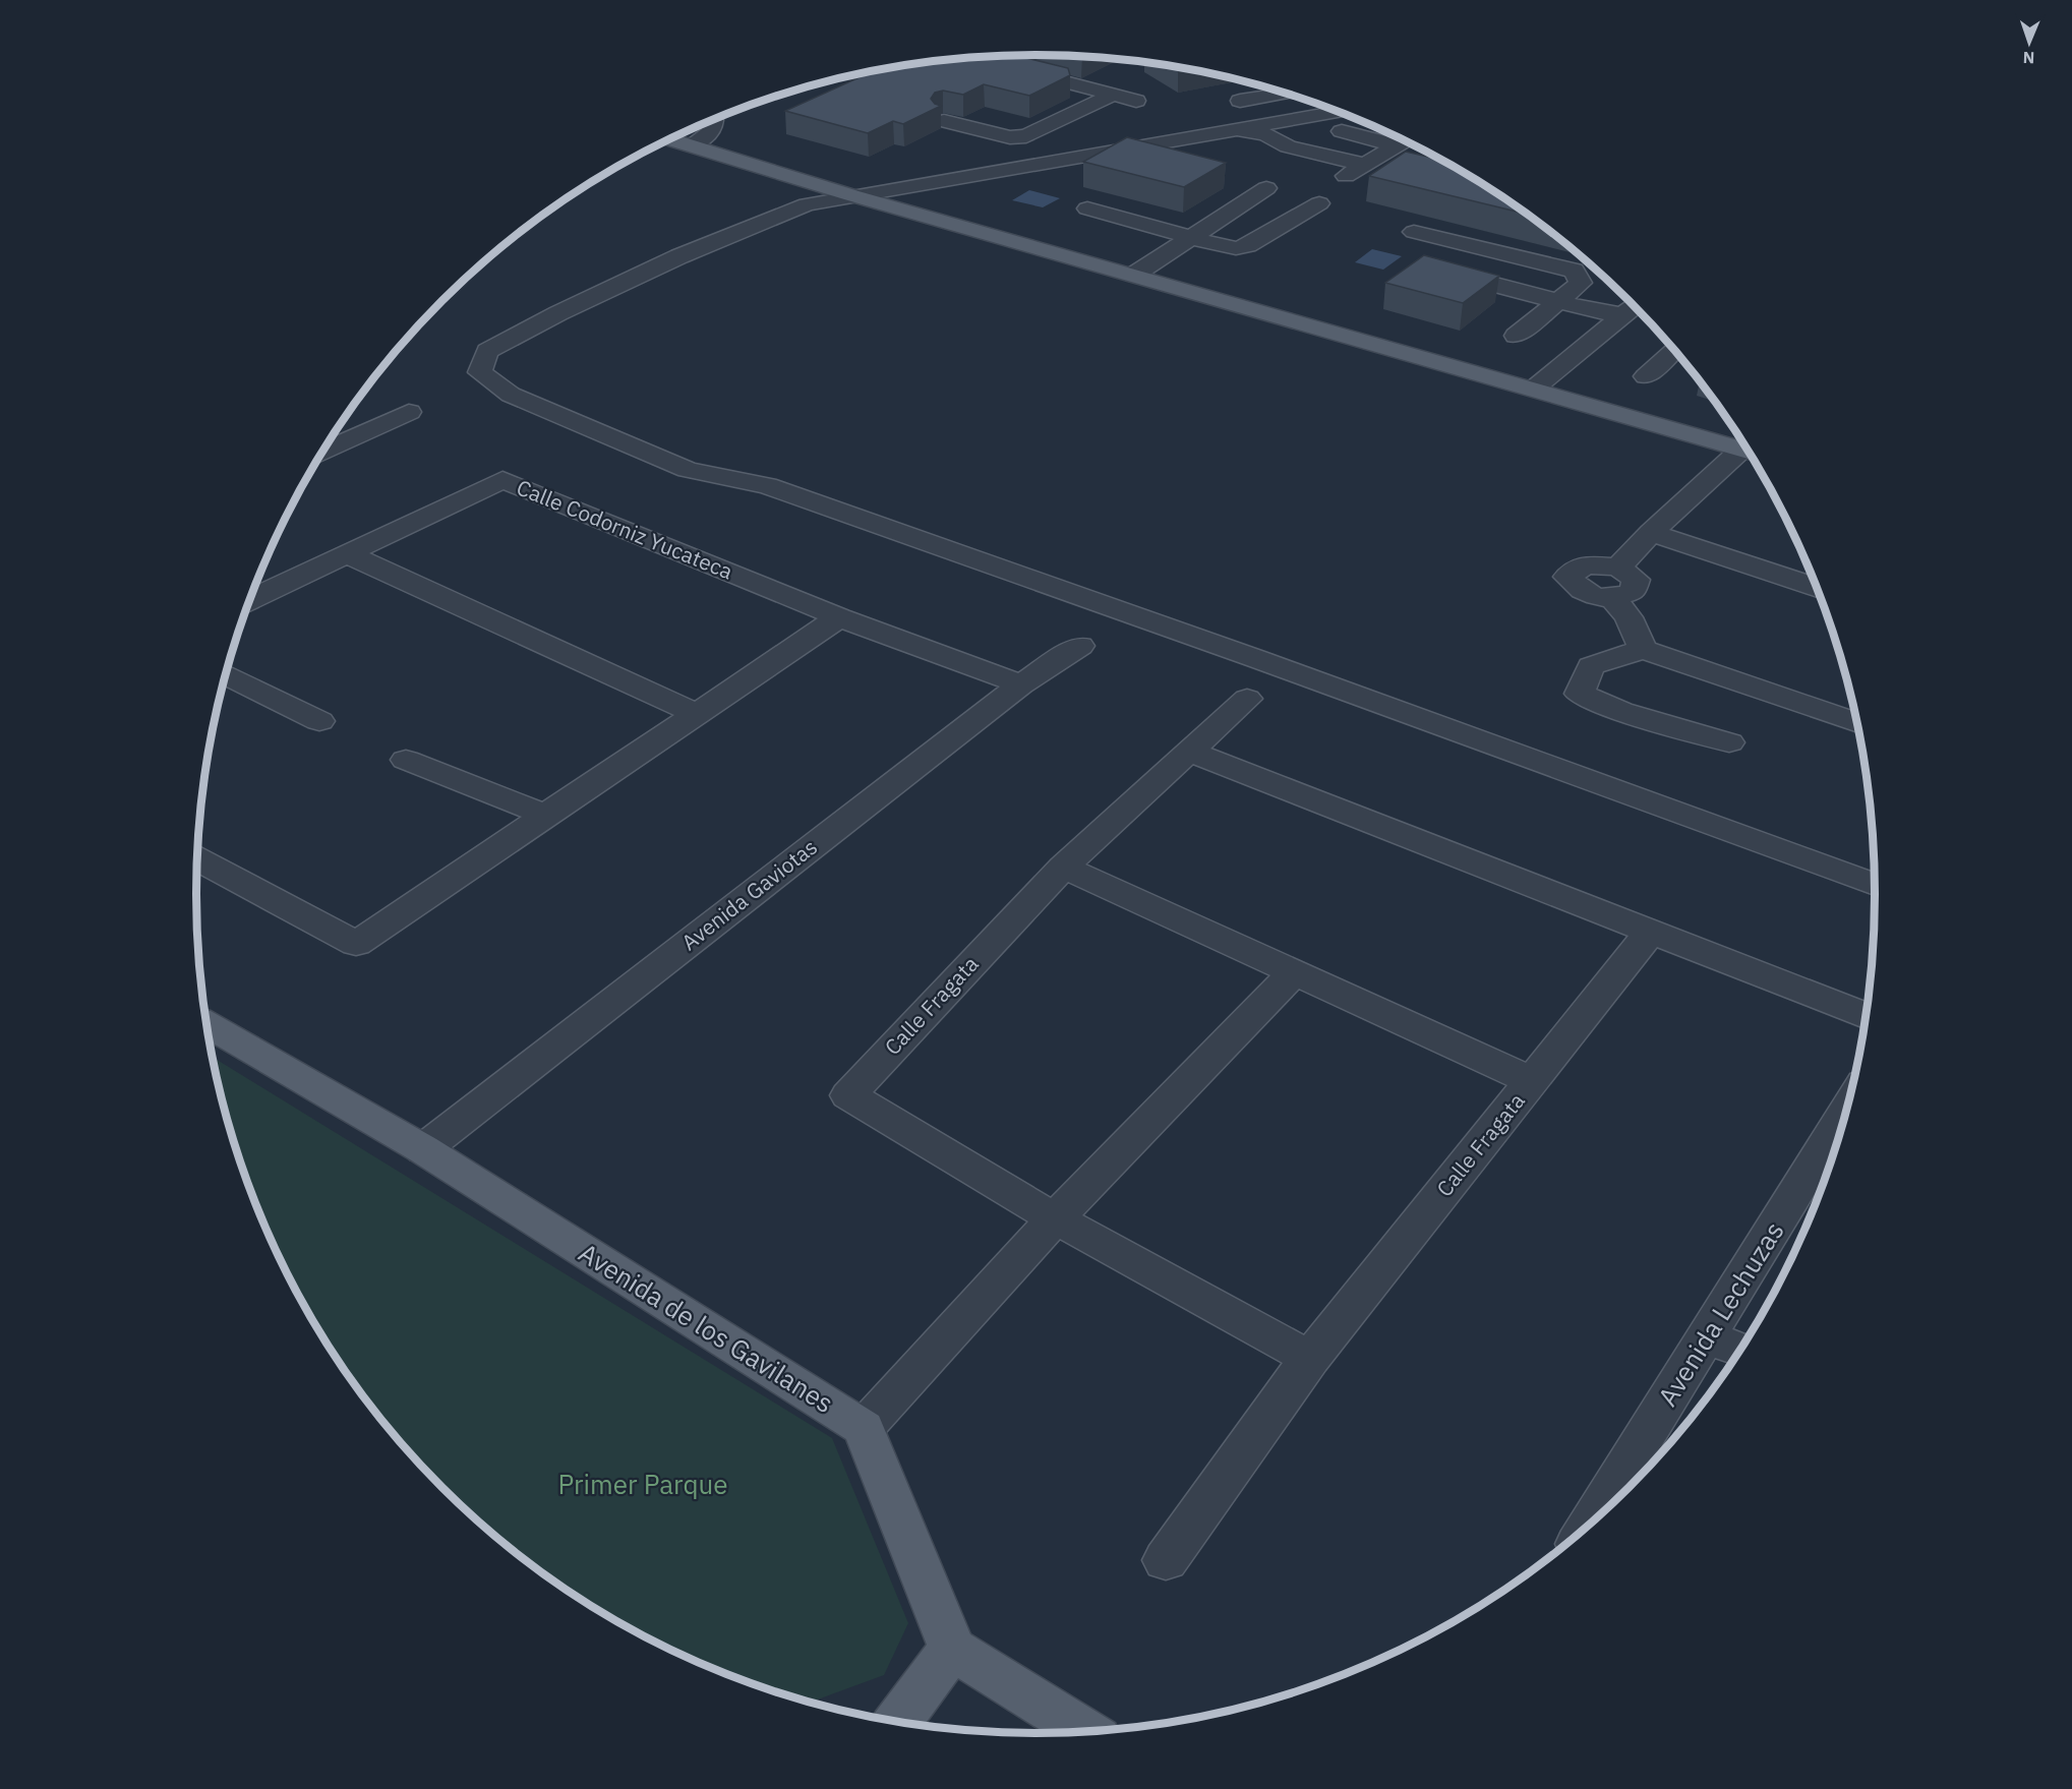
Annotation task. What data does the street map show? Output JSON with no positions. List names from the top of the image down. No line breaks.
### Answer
{"streets":{"main road":["Avenida de los Gavilanes"],"street":["Calle Codorniz Yucateca","Avenida Gaviotas","Calle Fragata","Avenida Lechuzas"]},"crossings":[["Calle Codorniz Yucateca","Avenida Gaviotas"],["Avenida Gaviotas","Avenida de los Gavilanes"]],"parks":["Primer Parque"],"north":"bottom"}
